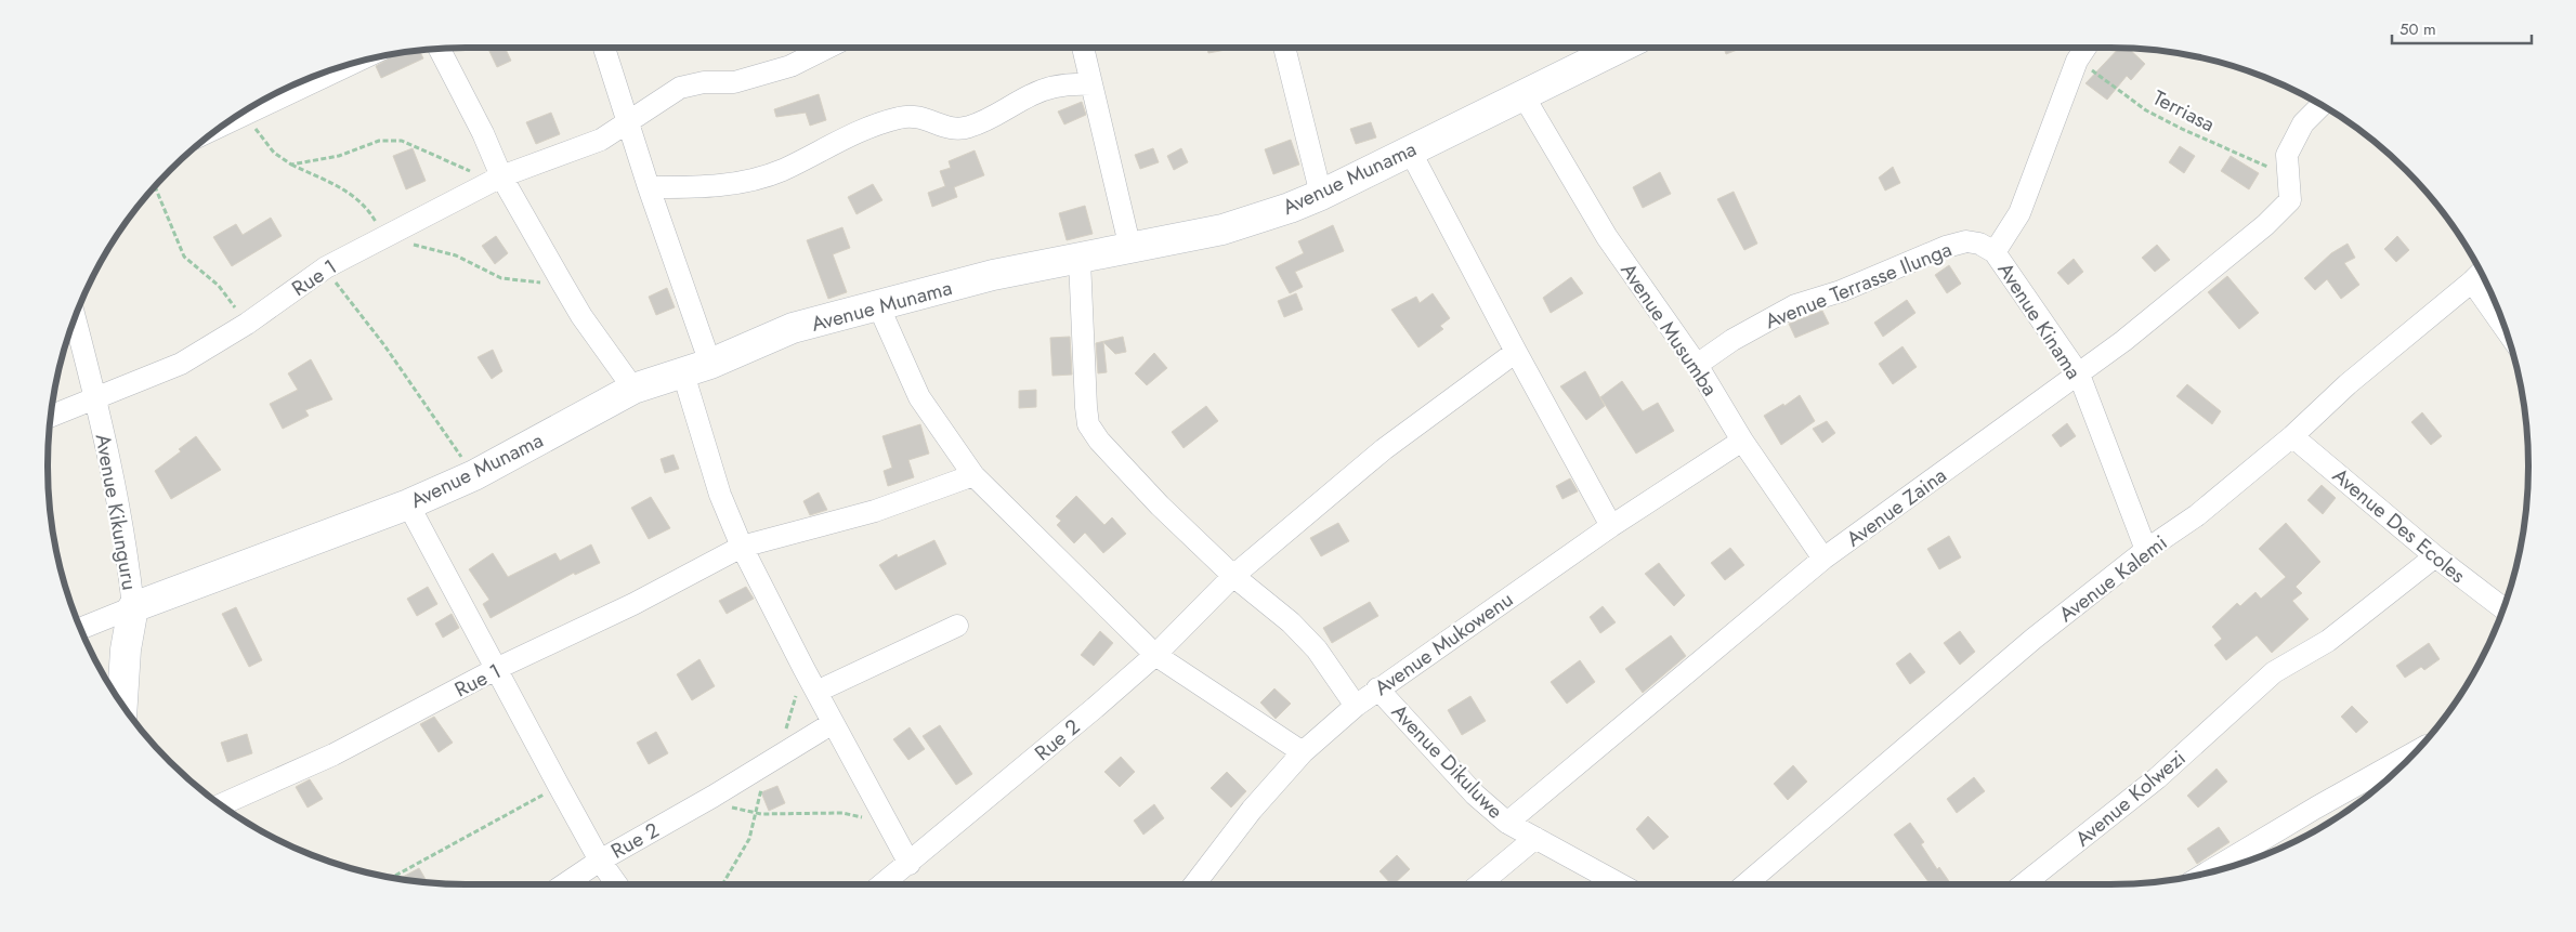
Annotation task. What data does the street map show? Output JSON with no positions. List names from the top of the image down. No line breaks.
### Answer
{"streets":{"street":["Avenue Munama","Rue 1","Avenue Terrasse Ilunga","Avenue Kinama","Avenue Musumba","Avenue Zaina","Avenue Kikunguru","Avenue Des Ecoles","Avenue Kalemi","Avenue Mukowenu","Rue 2","Avenue Dikuluwe","Avenue Kolwezi"],"path":["Terriasa"]},"crossings":[["Terriasa","Avenue Kinama"],["Terriasa","Avenue Zaina"],["Avenue Munama","Avenue Musumba"],["Avenue Munama","Avenue Kikunguru"],["Rue 1","Avenue Kikunguru"],["Avenue Terrasse Ilunga","Avenue Kinama"],["Avenue Terrasse Ilunga","Avenue Musumba"],["Avenue Kinama","Avenue Zaina"],["Avenue Kinama","Avenue Kalemi"],["Avenue Musumba","Avenue Zaina"],["Avenue Musumba","Avenue Mukowenu"],["Avenue Zaina","Avenue Dikuluwe"],["Avenue Des Ecoles","Avenue Kalemi"],["Avenue Des Ecoles","Avenue Kolwezi"],["Avenue Mukowenu","Avenue Dikuluwe"]],"scale_bar":"50 m"}
